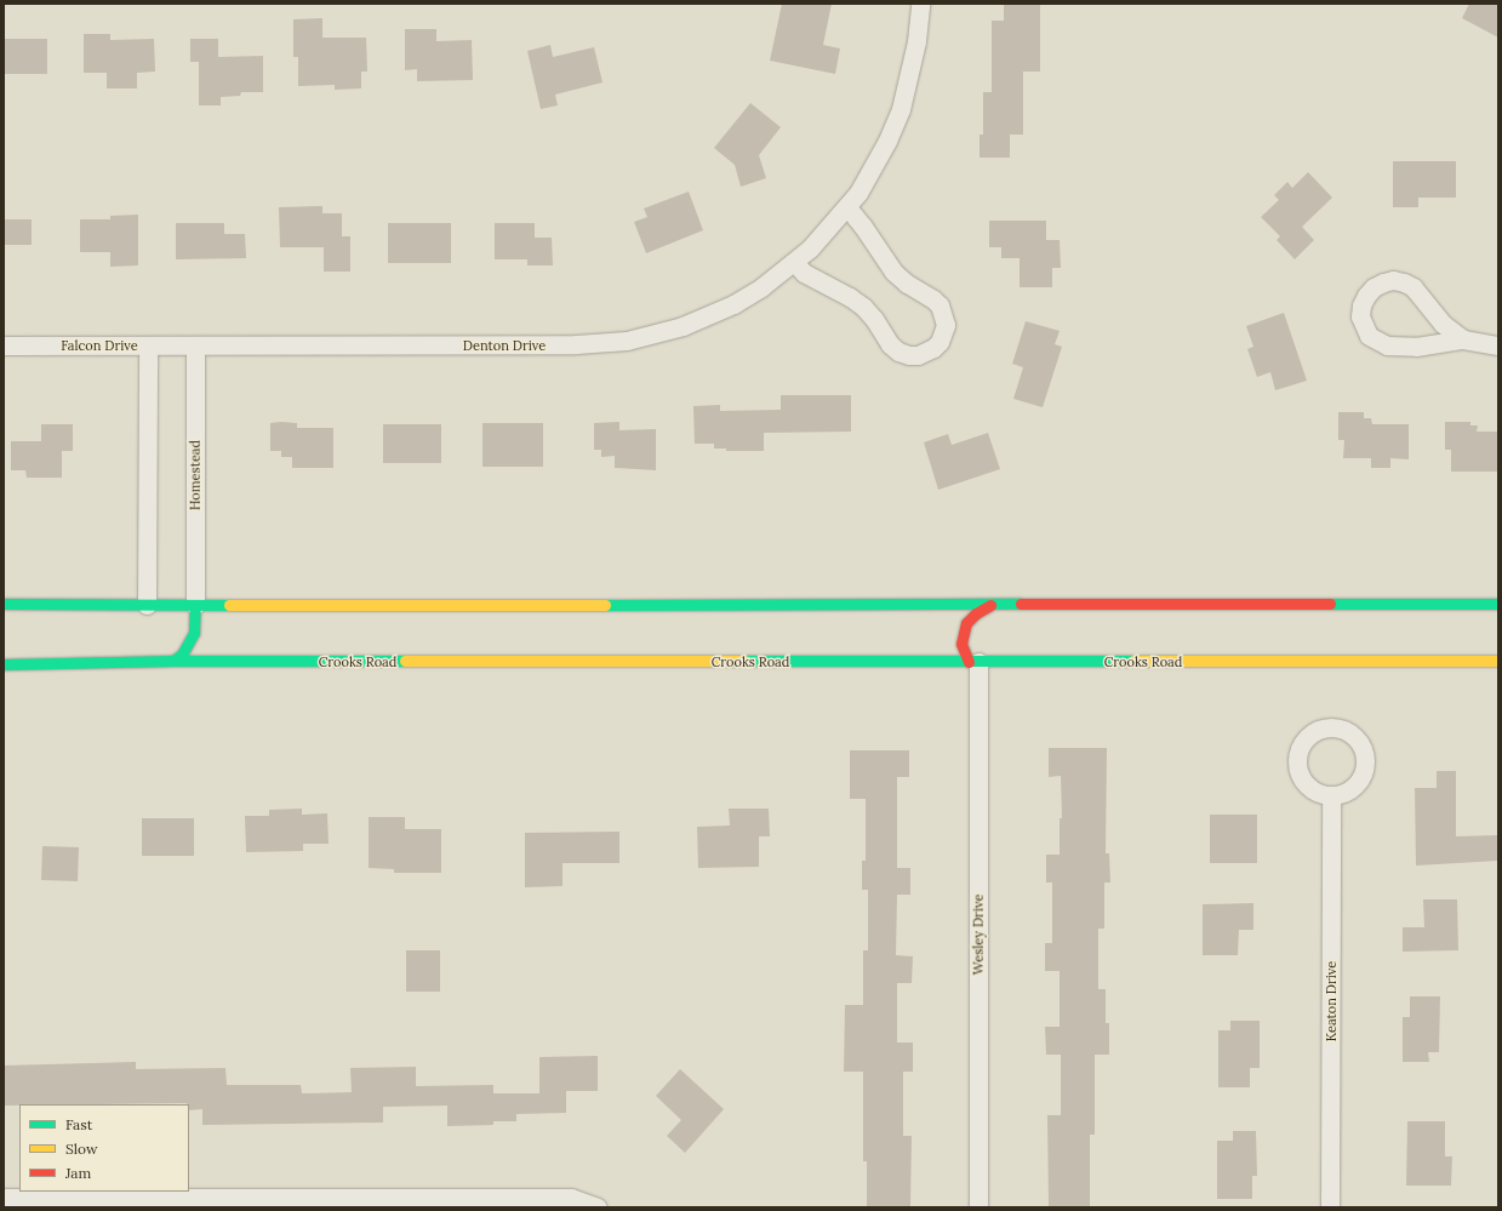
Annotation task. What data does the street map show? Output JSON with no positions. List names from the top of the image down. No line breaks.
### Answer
{"streets":{"main road":["Crooks Road"],"street":["Falcon Drive","Denton Drive","Homestead","Wesley Drive","Keaton Drive"]},"crossings":[["Falcon Drive","Denton Drive"],["Falcon Drive","Homestead"],["Denton Drive","Homestead"],["Crooks Road","Wesley Drive"]],"legend":["Fast","Slow","Jam"]}
